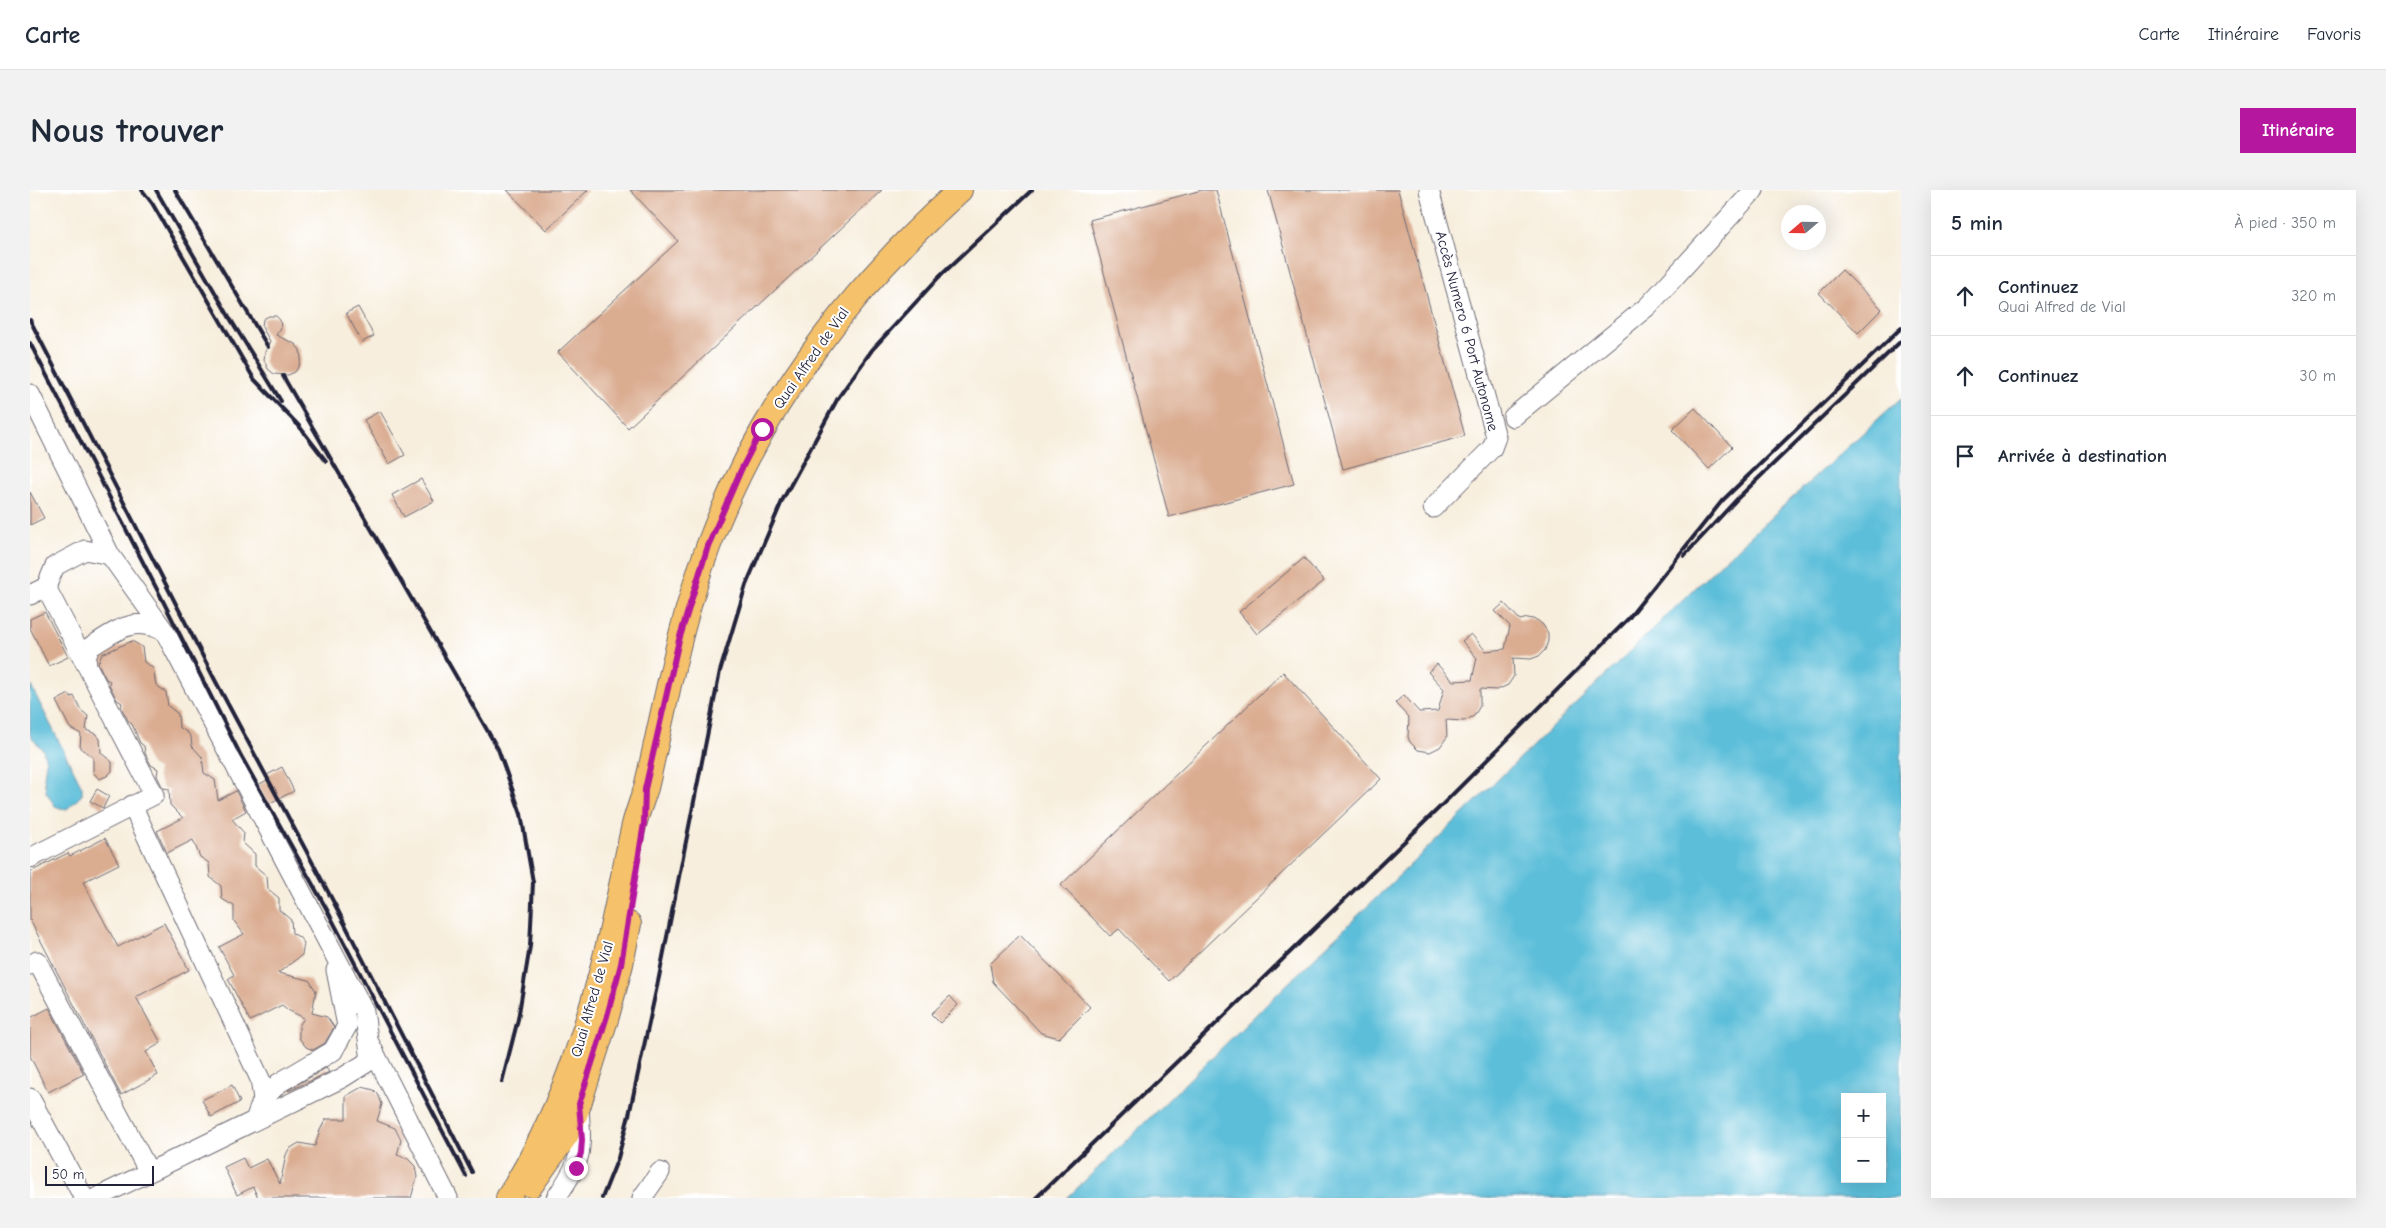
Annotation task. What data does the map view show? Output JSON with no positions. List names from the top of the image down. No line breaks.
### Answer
{"streets":{"main road":["Quai Alfred de Vial"],"lane":["Accès Numero 6 Port Autonome"]},"scale_bar":"50 m","north":"left","page":{"header":"Carte","nav":["Carte","Itinéraire","Favoris"],"buttons":"Itinéraire","title":"Nous trouver","heading":["5 min","À pied · 350 m"],"list":[["Continuez","Quai Alfred de Vial","320 m"],["Continuez","30 m"],"Arrivée à destination"],"map_buttons":["+","−"],"scale":"50 m"}}
